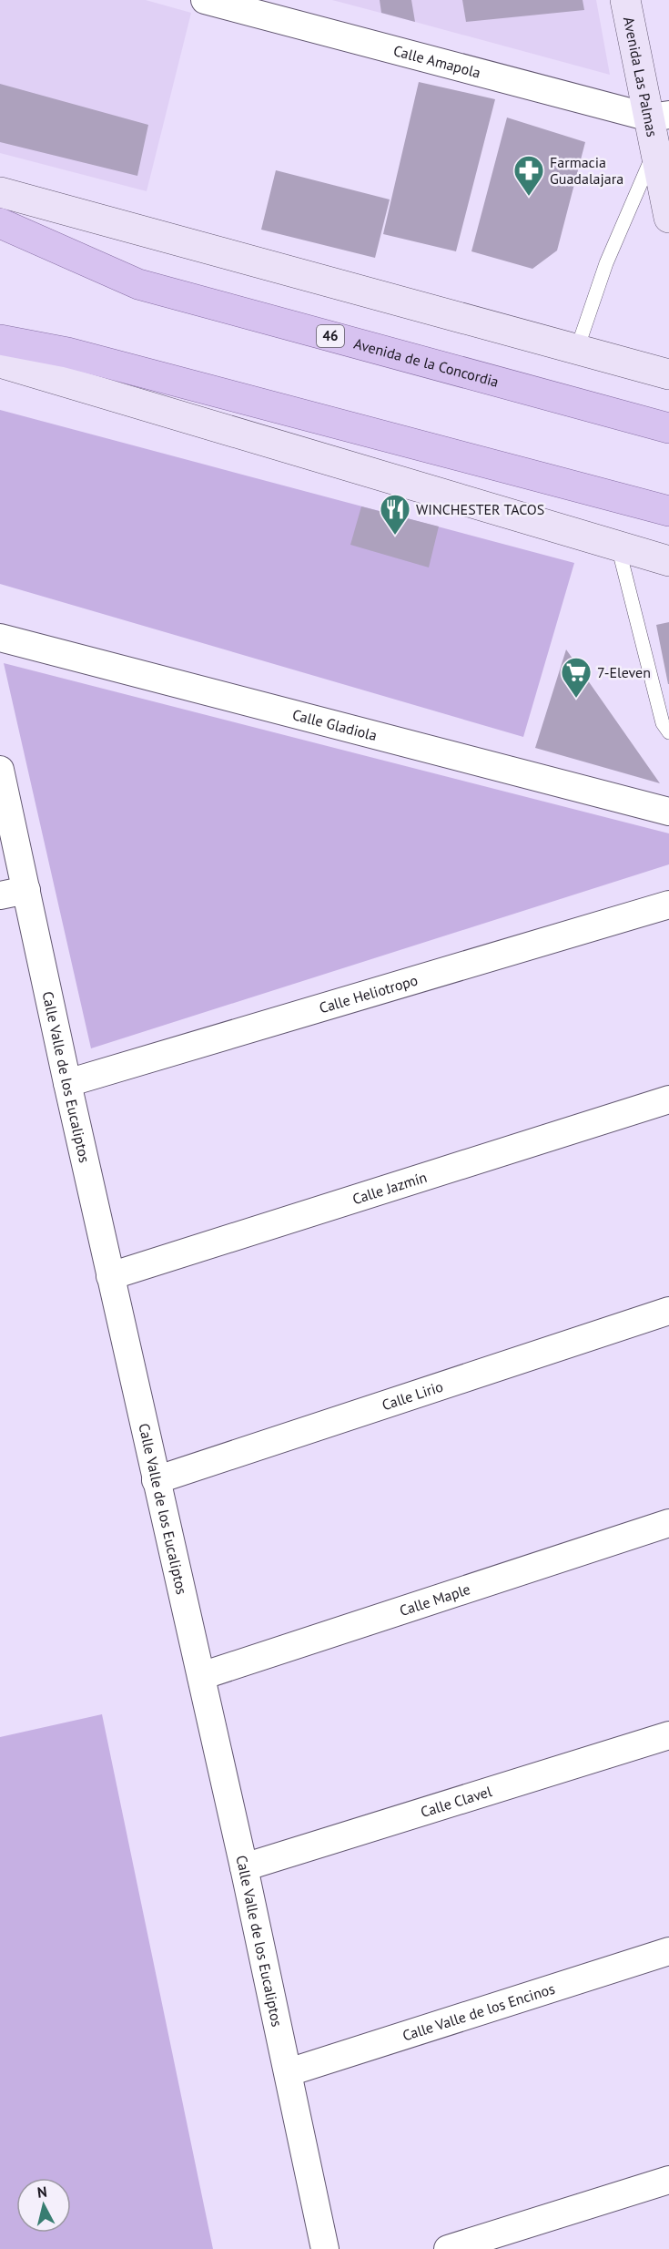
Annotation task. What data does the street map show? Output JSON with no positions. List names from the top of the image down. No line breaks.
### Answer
{"streets":{"main road":["46","Avenida de la Concordia"],"street":["Calle Amapola","Avenida Las Palmas","Calle Gladiola","Calle Heliotropo","Calle Valle de los Eucaliptos","Calle Jazmín","Calle Lirio","Calle Maple","Calle Clavel","Calle Valle de los Encinos"]},"crossings":[["Calle Amapola","Avenida Las Palmas"],["Calle Heliotropo","Calle Valle de los Eucaliptos"],["Calle Valle de los Eucaliptos","Calle Jazmín"],["Calle Valle de los Eucaliptos","Calle Lirio"],["Calle Valle de los Eucaliptos","Calle Maple"],["Calle Valle de los Eucaliptos","Calle Clavel"],["Calle Valle de los Eucaliptos","Calle Valle de los Encinos"]],"places":{"pharmacy":["Farmacia Guadalajara"],"restaurant":["WINCHESTER TACOS"],"supermarket":["7-Eleven"]},"north":"top"}
